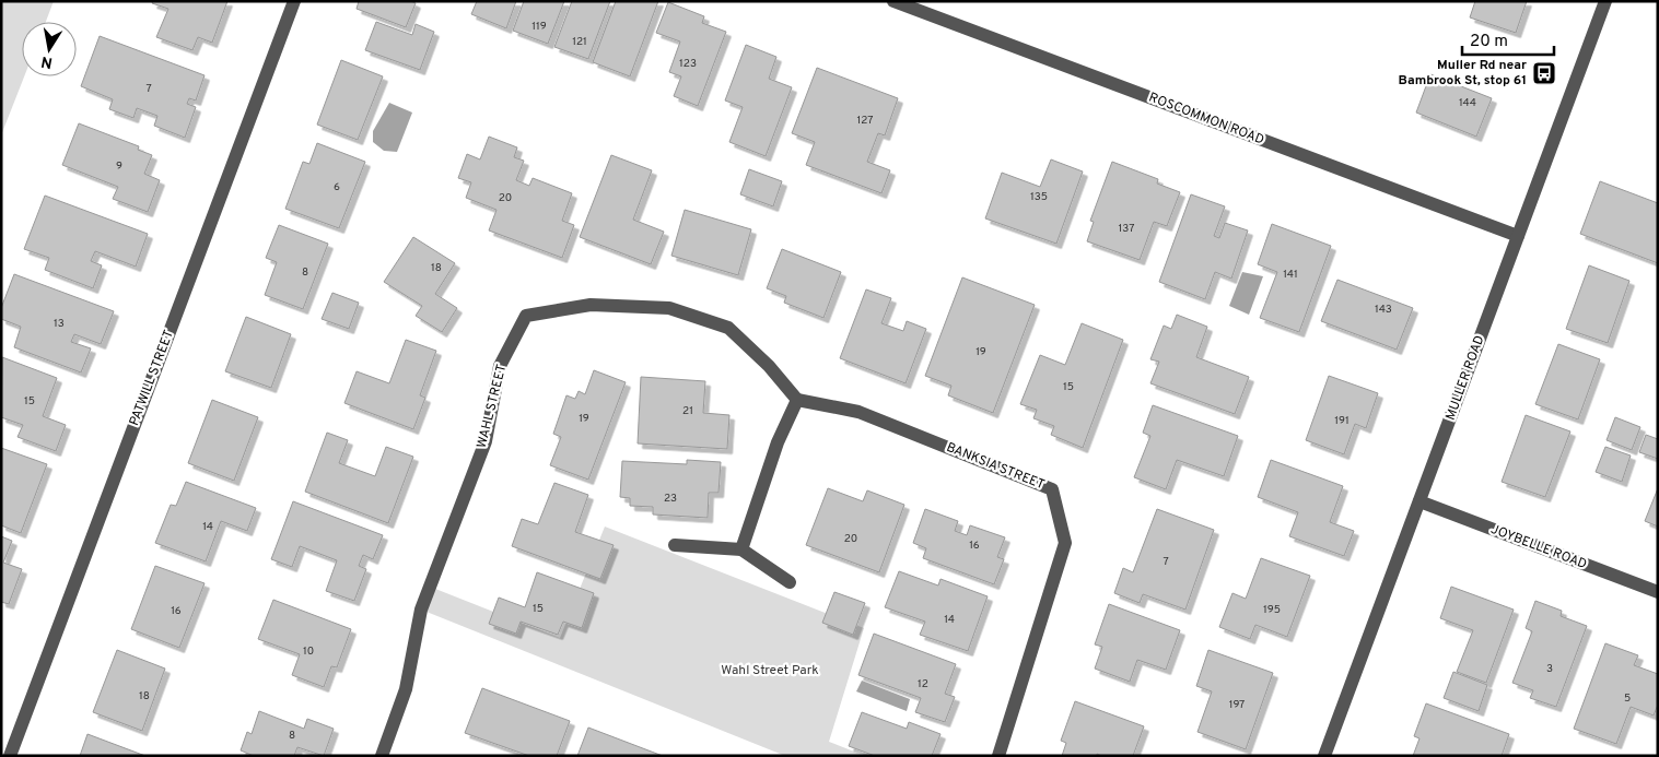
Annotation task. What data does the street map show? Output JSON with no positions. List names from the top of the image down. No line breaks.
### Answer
{"streets":{"street":["ROSCOMMON ROAD","PATWILL STREET","MULLER ROAD","WAHL STREET","BANKSIA STREET","JOYBELLE ROAD"]},"crossings":[["ROSCOMMON ROAD","MULLER ROAD"],["MULLER ROAD","JOYBELLE ROAD"],["WAHL STREET","BANKSIA STREET"]],"parks":["Wahl Street Park"],"places":{"bus stop":["Muller Rd near Bambrook St, stop 61"]},"house_numbers":["119","121","123","7","144","127","9","6","135","20","137","18","8","141","143","13","19","15","15","21","19","191","23","14","20","16","7","15","195","16","14","10","3","12","18","5","197","8"],"scale_bar":"20 m","north":"bottom"}
